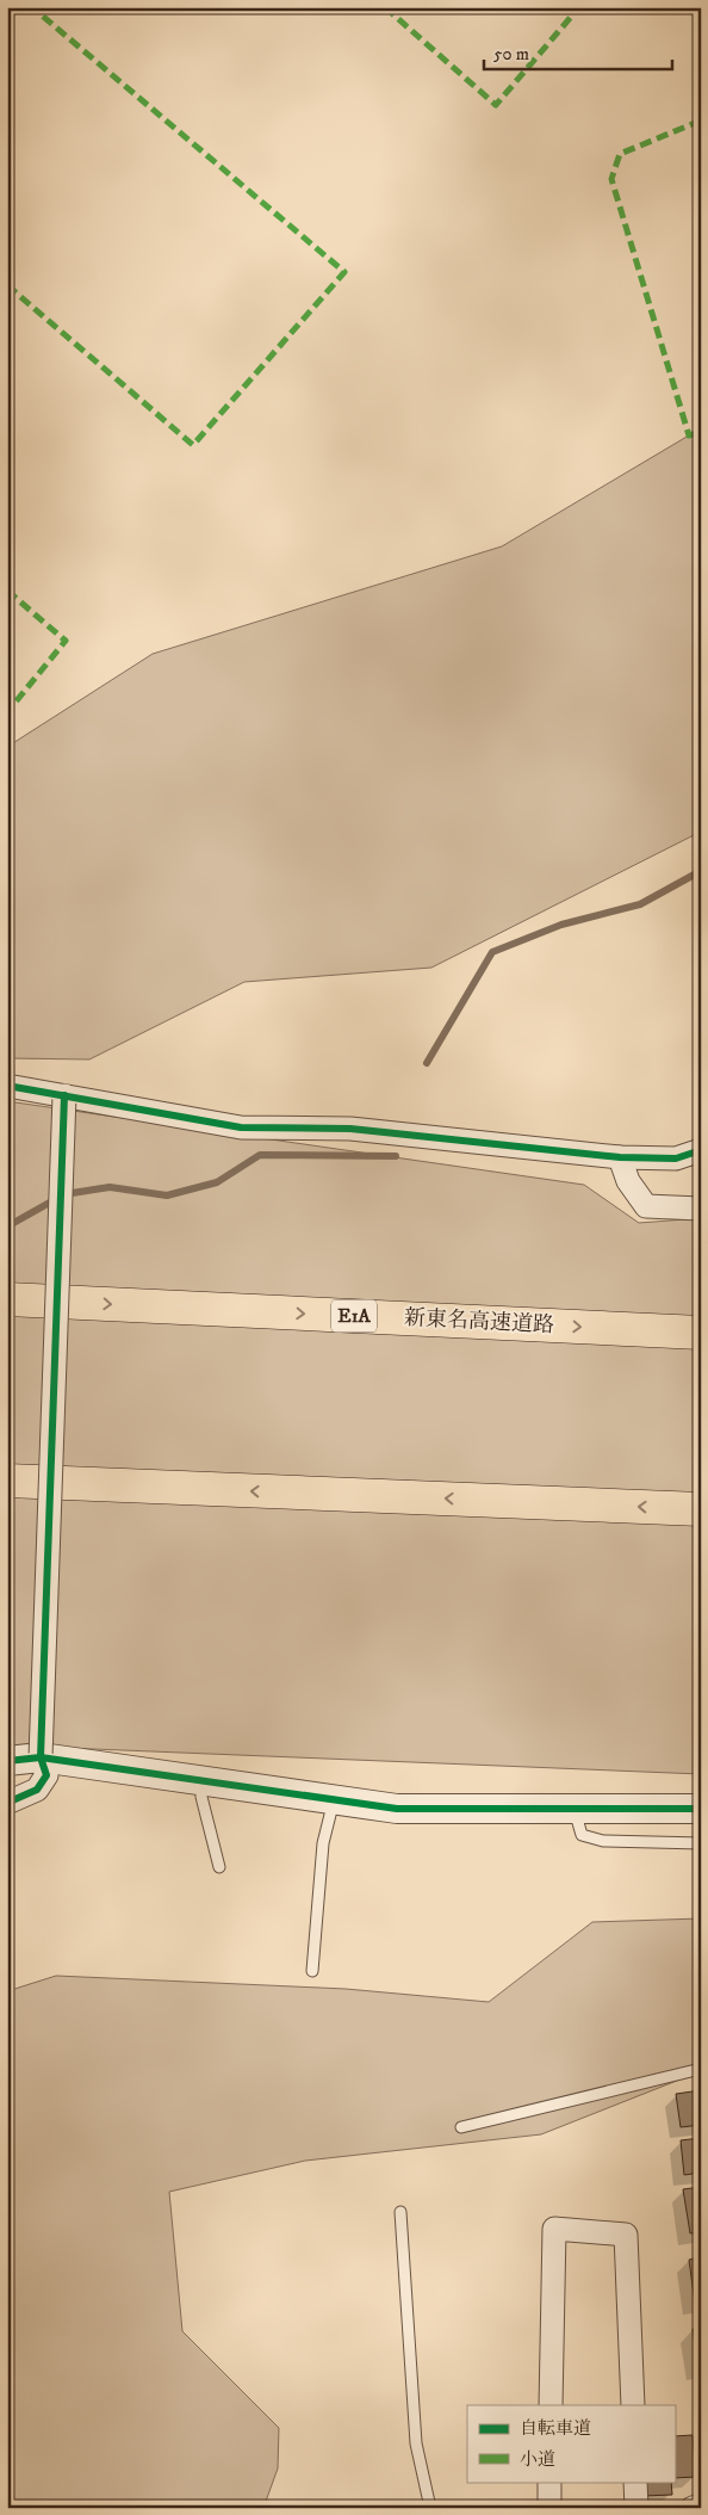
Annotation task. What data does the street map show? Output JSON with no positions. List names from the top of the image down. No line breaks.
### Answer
{"streets":{"highway":["E1A","新東名高速道路"]},"legend":["自転車道","小道"],"scale_bar":"50 m"}
